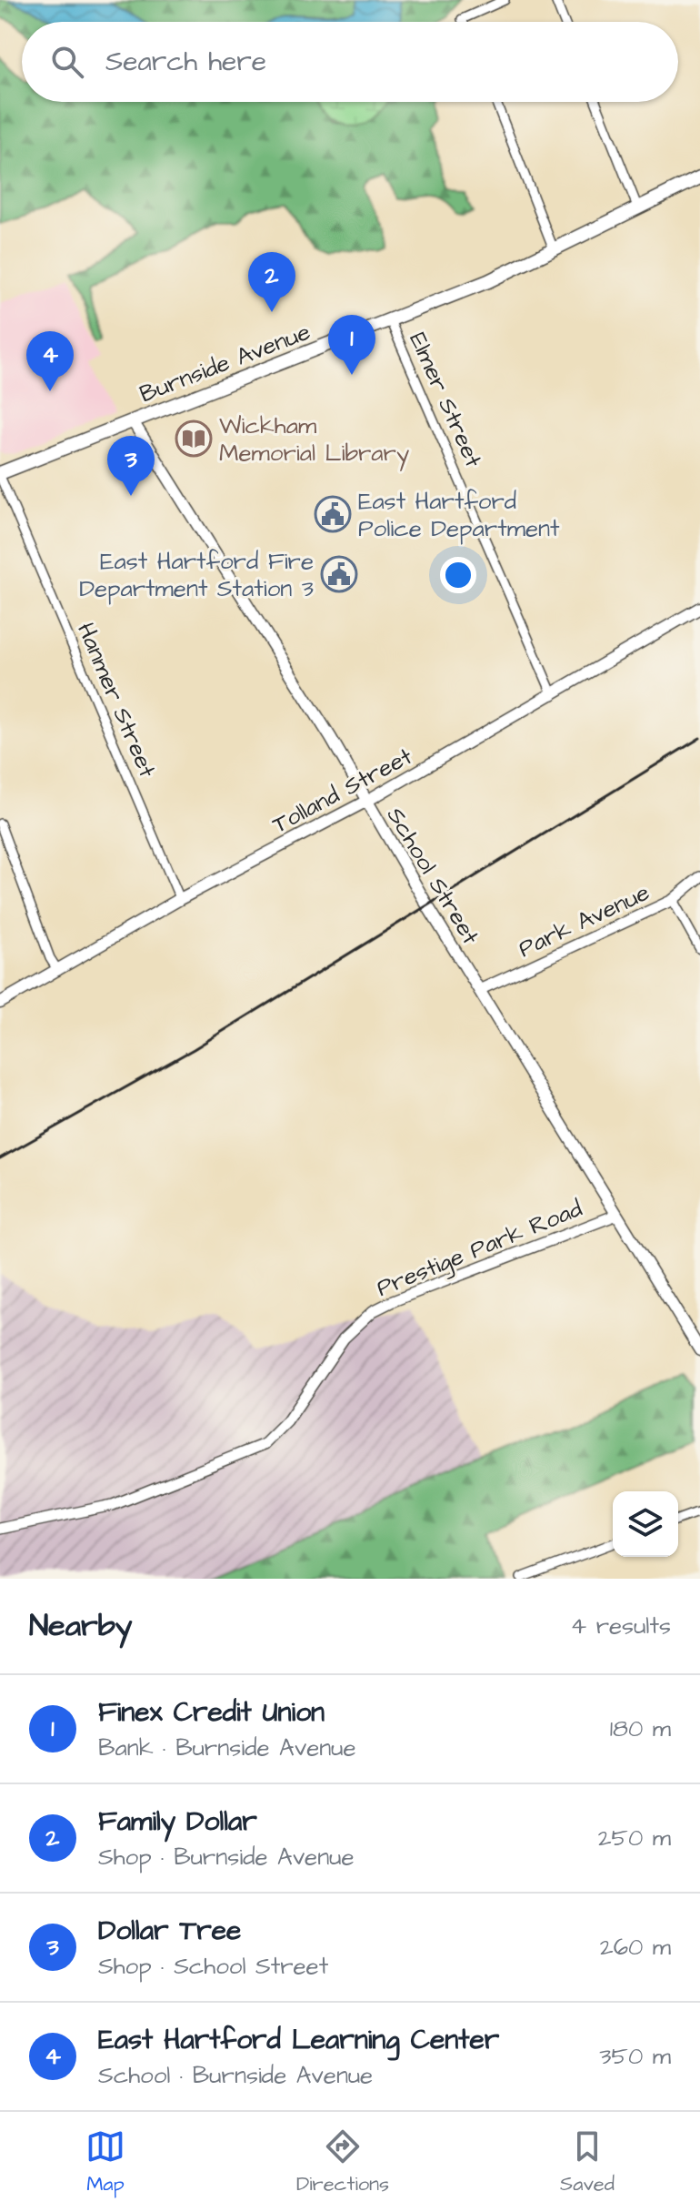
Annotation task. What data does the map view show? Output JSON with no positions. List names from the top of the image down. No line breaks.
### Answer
{"streets":{"main road":["Burnside Avenue","Tolland Street","School Street"],"street":["Elmer Street","Hanmer Street","Park Avenue","Prestige Park Road"]},"crossings":[["Burnside Avenue","Elmer Street"],["Burnside Avenue","Hanmer Street"],["Burnside Avenue","School Street"],["Elmer Street","Tolland Street"],["Hanmer Street","Tolland Street"],["Tolland Street","School Street"],["School Street","Park Avenue"],["School Street","Prestige Park Road"]],"places":{"library":["Wickham Memorial Library"],"public building":["East Hartford Police Department","East Hartford Fire Department Station 3"]},"page":{"search":"Search here","pins":["2","1","4","3"],"heading":["Nearby","4 results"],"list":[{"mark":"1","name":"Finex Credit Union","note":"Bank · Burnside Avenue","value":"180 m"},{"mark":"2","name":"Family Dollar","note":"Shop · Burnside Avenue","value":"250 m"},{"mark":"3","name":"Dollar Tree","note":"Shop · School Street","value":"260 m"},{"mark":"4","name":"East Hartford Learning Center","note":"School · Burnside Avenue","value":"350 m"}],"nav":["Map","Directions","Saved"]}}
